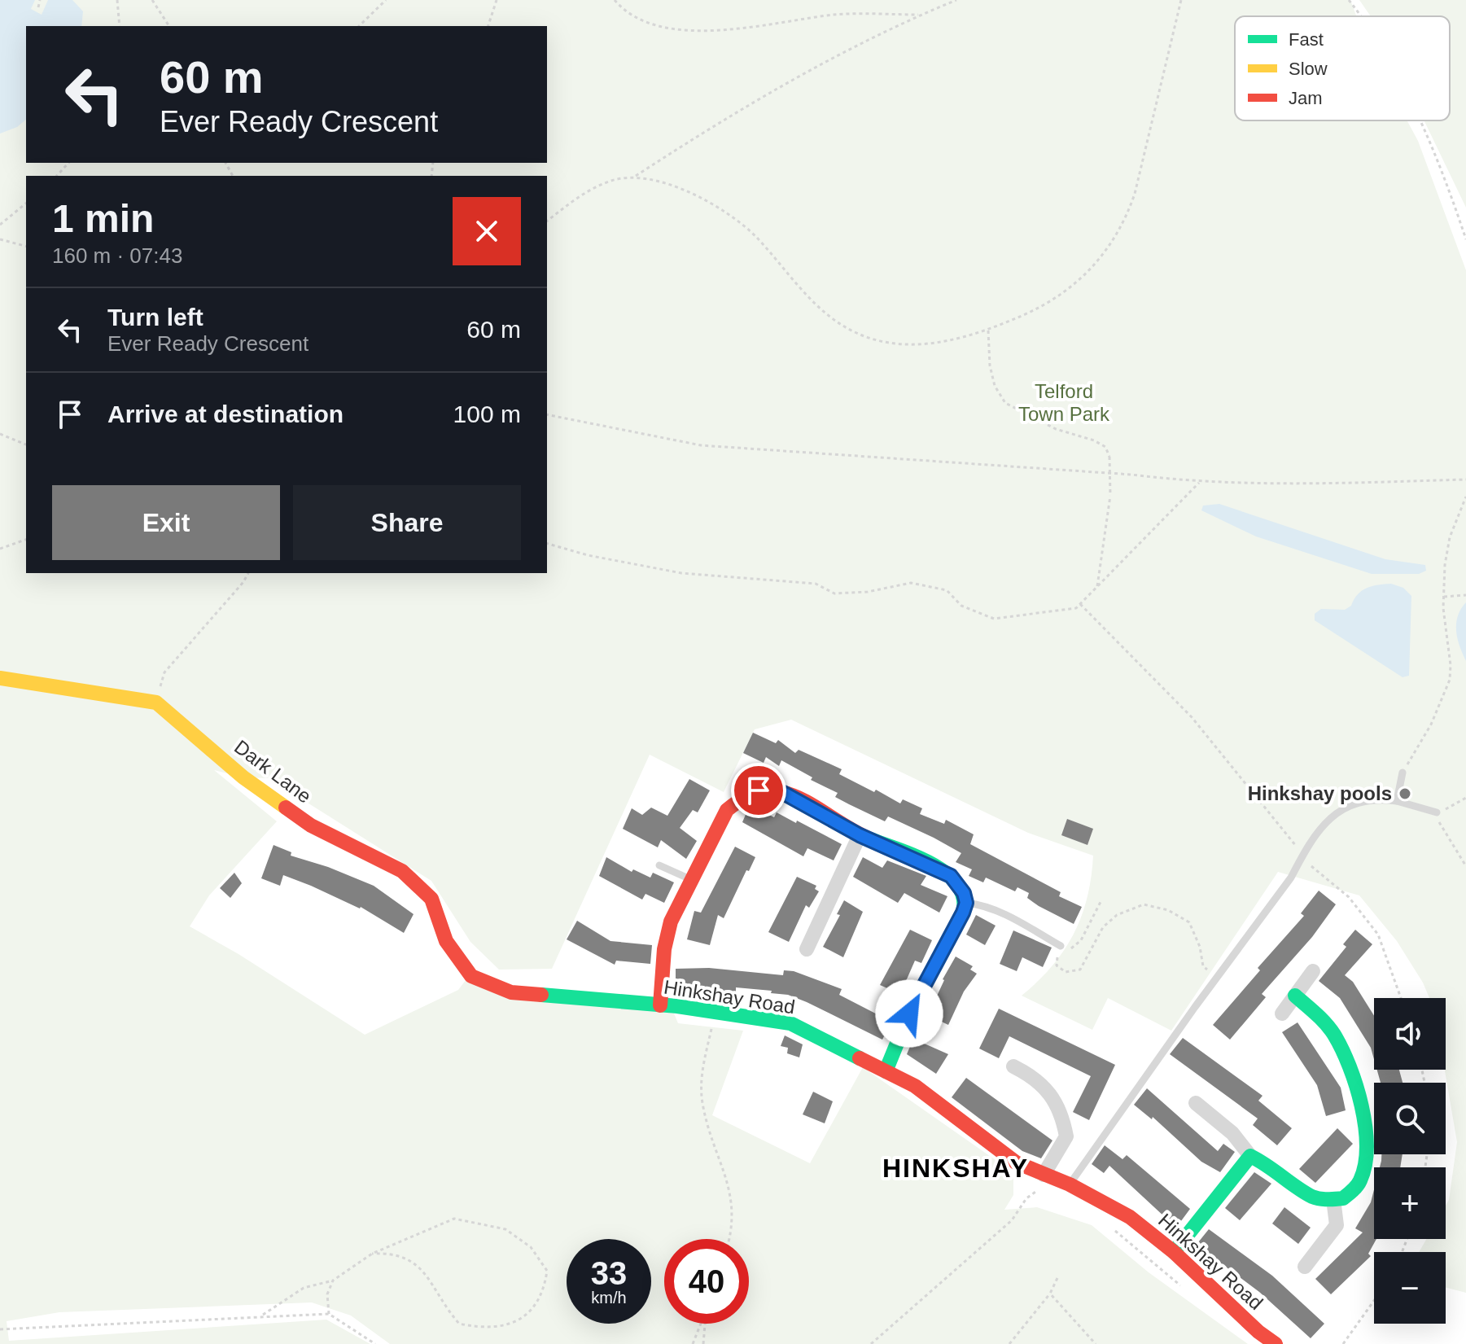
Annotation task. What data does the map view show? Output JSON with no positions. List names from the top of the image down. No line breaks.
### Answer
{"streets":{"street":["Dark Lane","Hinkshay Road"]},"crossings":[["Dark Lane","Hinkshay Road"]],"districts":["HINKSHAY"],"parks":["Telford Town Park"],"places":["Hinkshay pools"],"legend":["Fast","Slow","Jam"],"page":{"turn":["60 m","Ever Ready Crescent"],"heading":["1 min","160 m · 07:43"],"list":[{"name":"Turn left","note":"Ever Ready Crescent","value":"60 m"},{"name":"Arrive at destination","value":"100 m"}],"buttons":["Exit","Share"],"map_buttons":["+","−"],"speed":"33 km/h","limit":"40"}}
